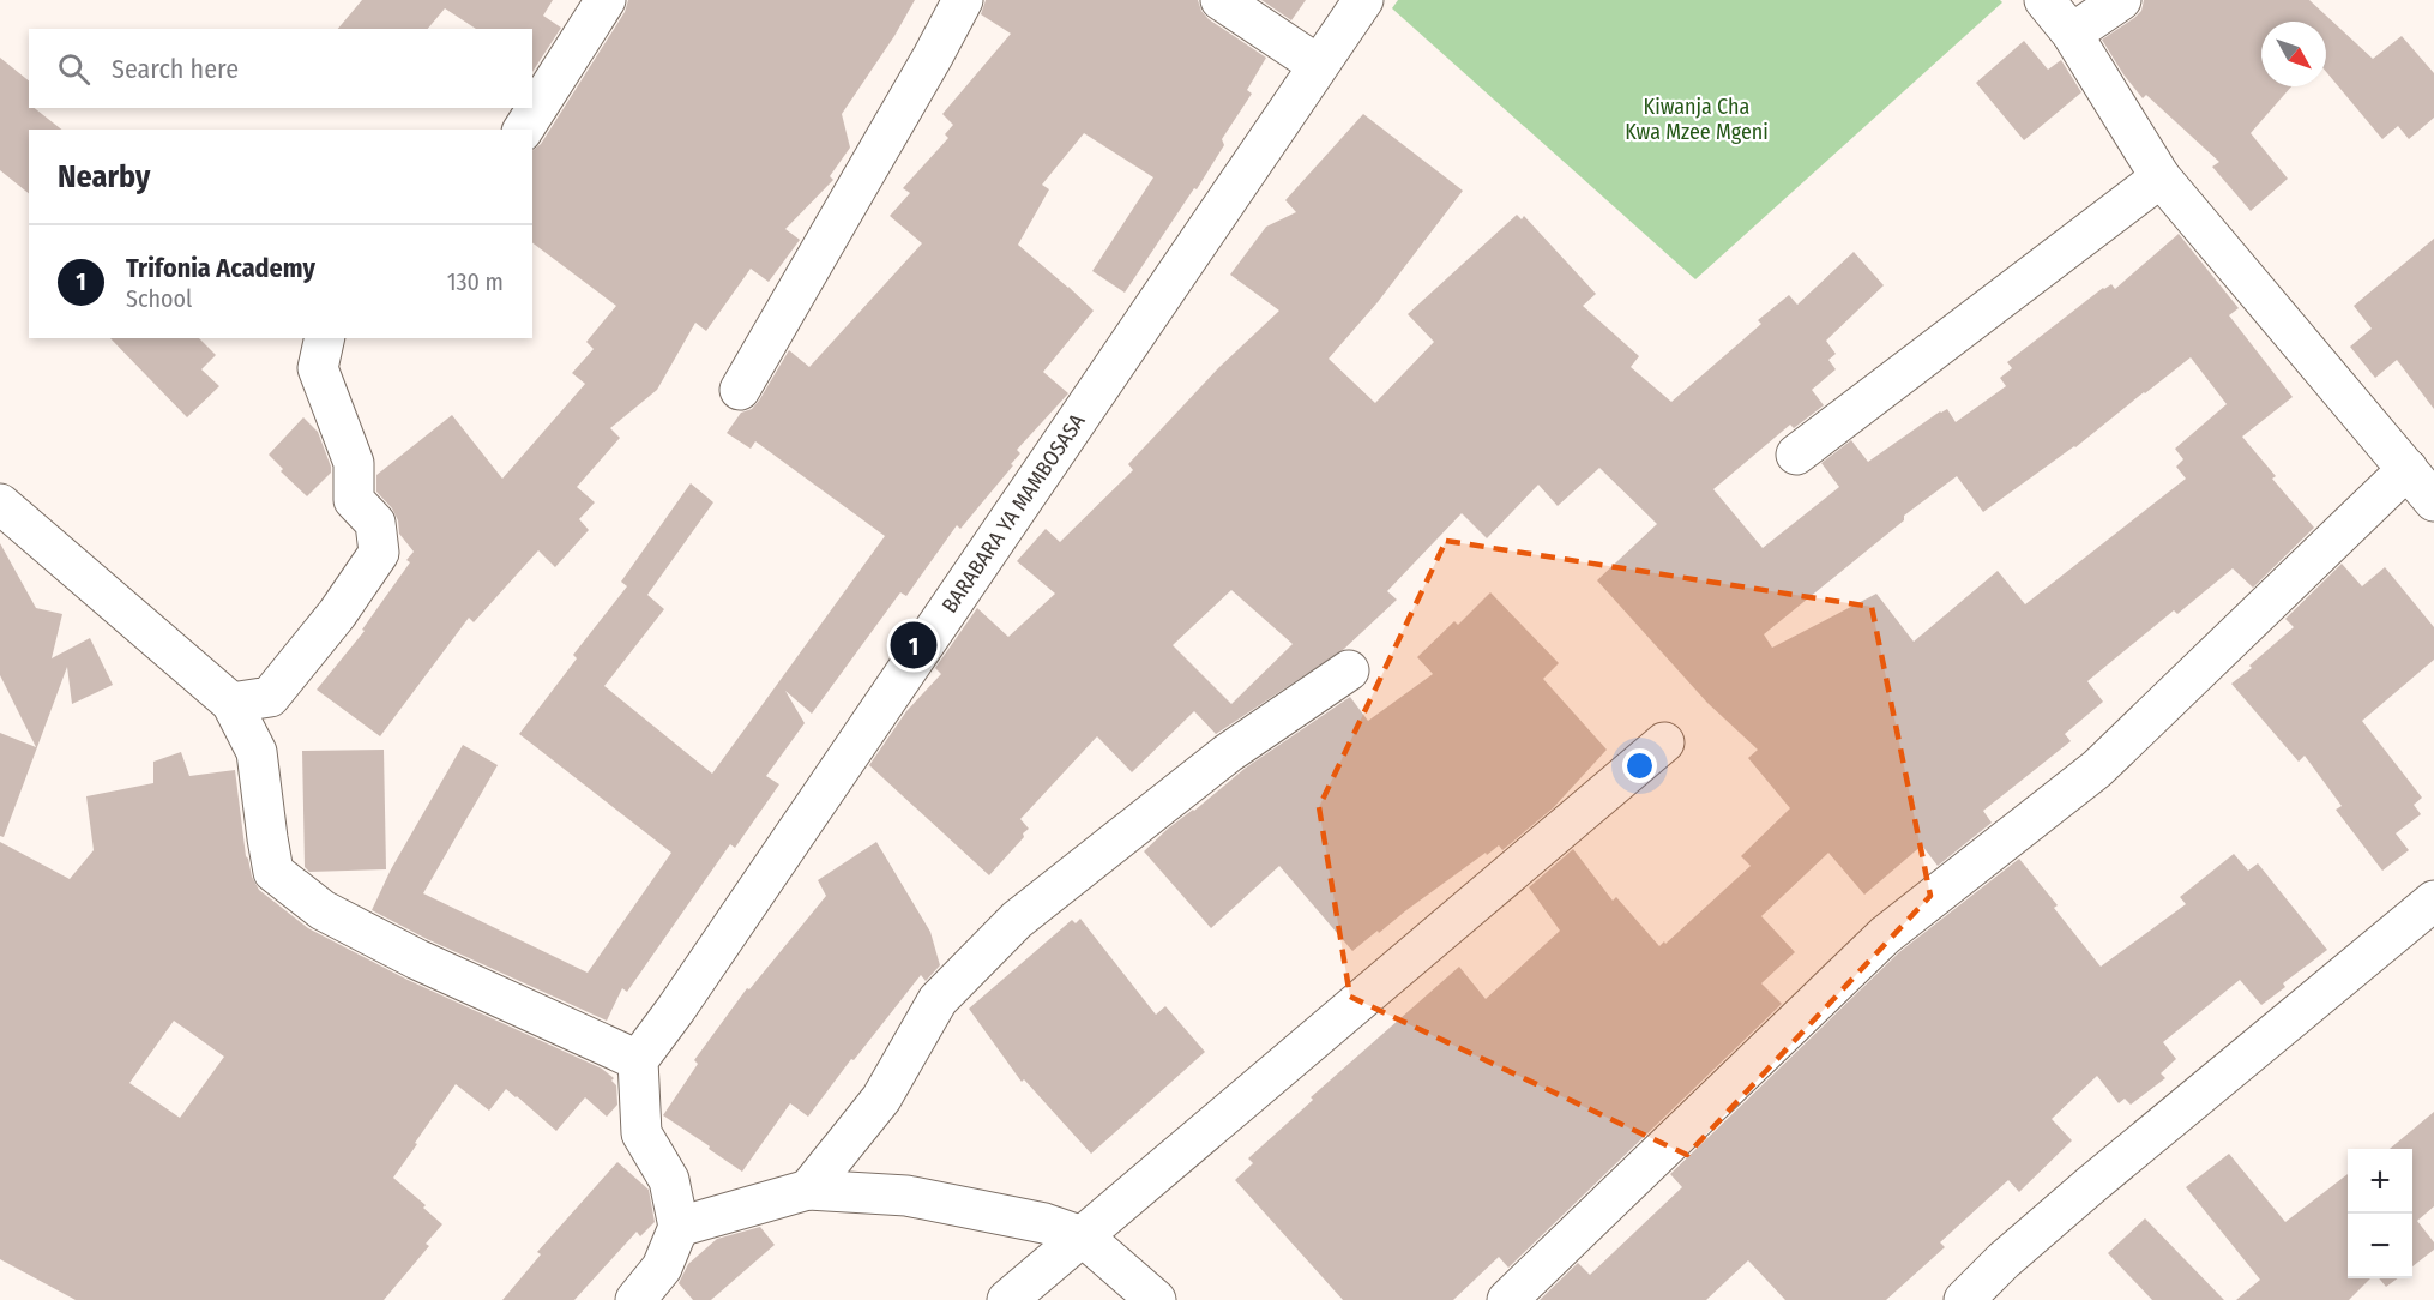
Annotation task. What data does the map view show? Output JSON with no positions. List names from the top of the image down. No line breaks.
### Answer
{"streets":{"street":["BARABARA YA MAMBOSASA"]},"parks":["Kiwanja Cha Kwa Mzee Mgeni"],"north":"bottom right","page":{"search":"Search here","heading":"Nearby","list":[{"mark":"1","name":"Trifonia Academy","note":"School","value":"130 m"}],"pins":"1","map_buttons":["+","−"]}}
